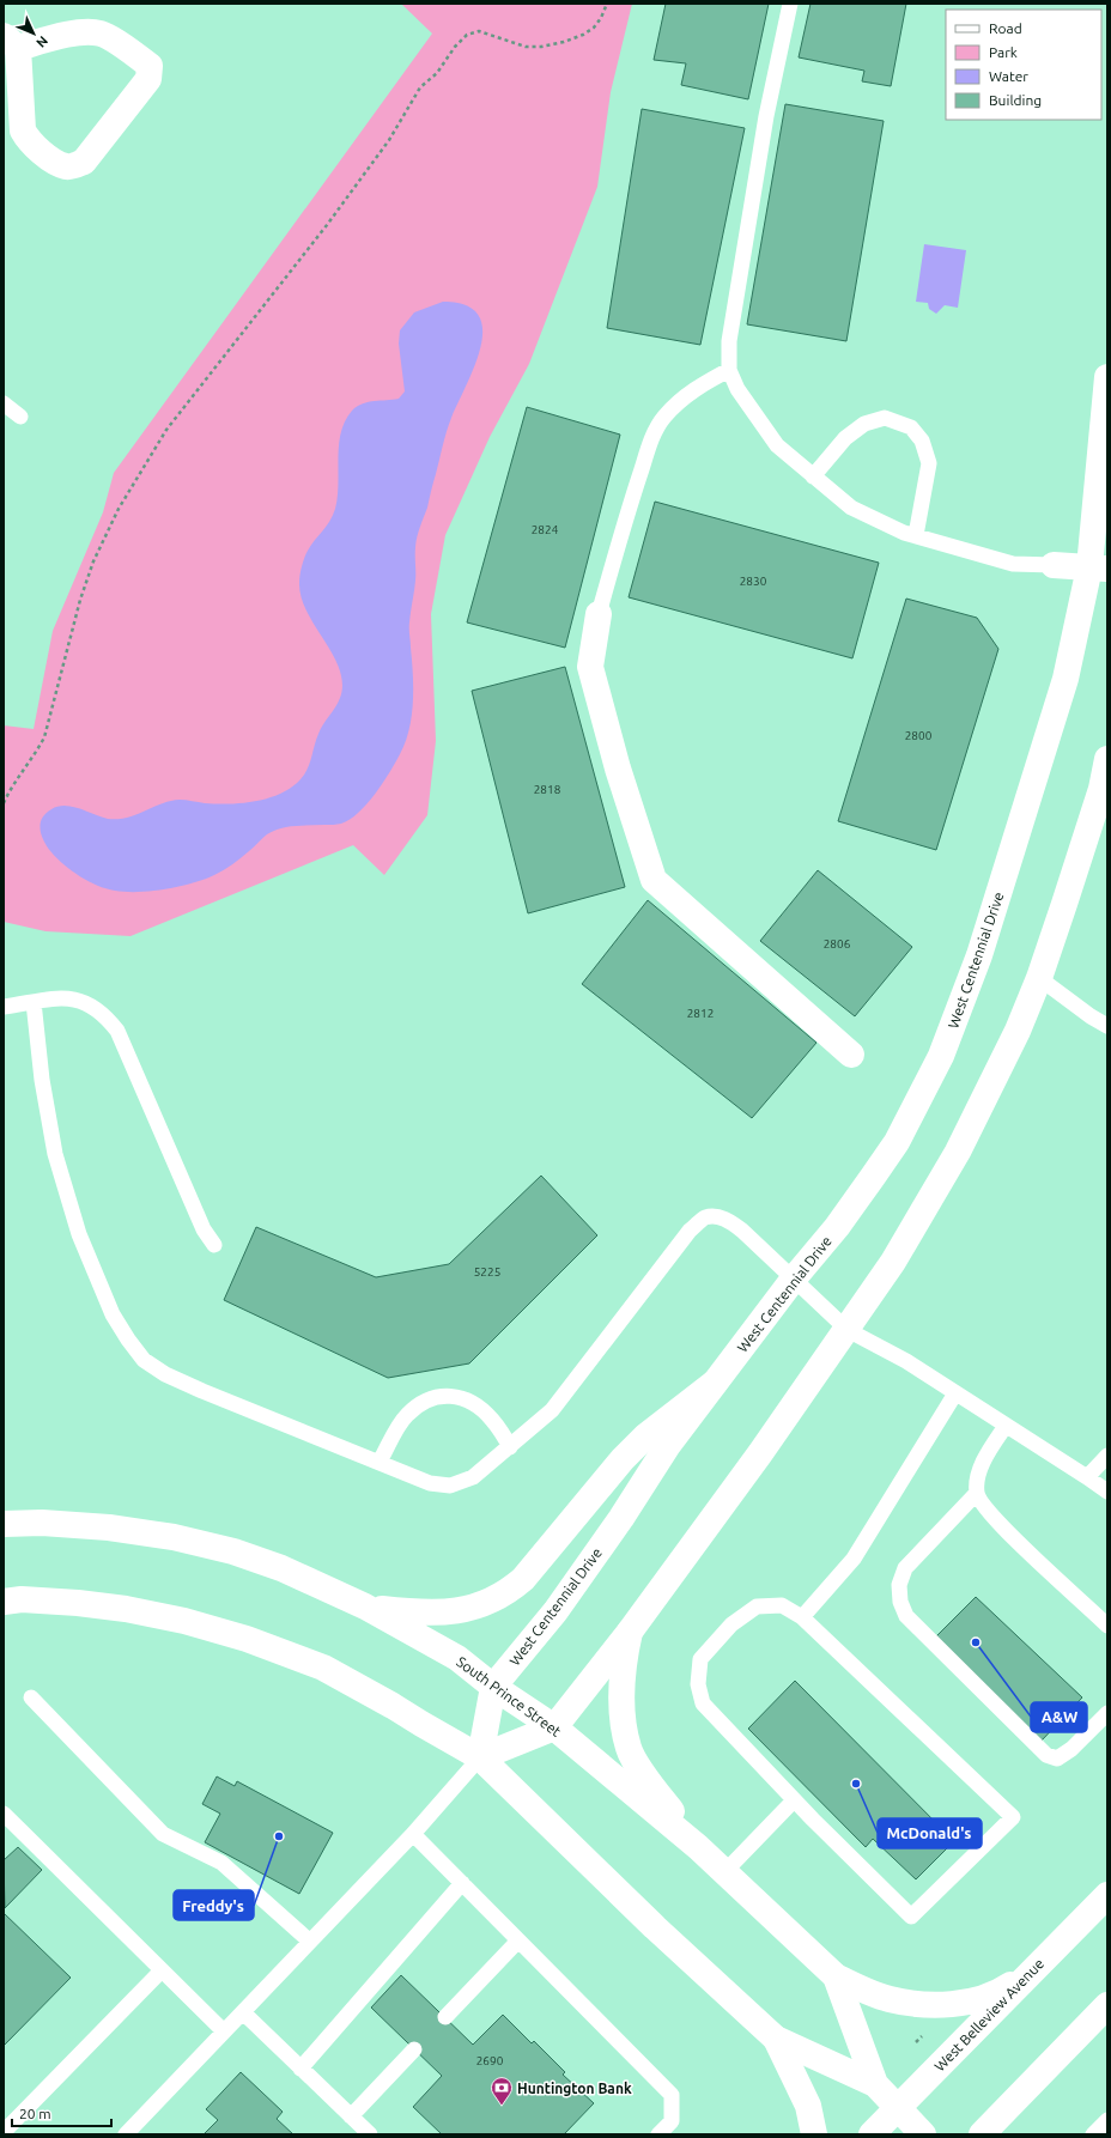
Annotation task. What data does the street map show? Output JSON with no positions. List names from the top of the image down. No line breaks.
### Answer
{"streets":{"street":["West Centennial Drive","South Prince Street","West Belleview Avenue"]},"crossings":[["West Centennial Drive","South Prince Street"],["South Prince Street","West Belleview Avenue"]],"places":{"other":["A&W","McDonald's","Freddy's"],"bank":["Huntington Bank"]},"house_numbers":["2824","2830","2800","2818","2806","2812","5225","2690"],"legend":["Road","Park","Water","Building"],"scale_bar":"20 m","north":"bottom right"}
